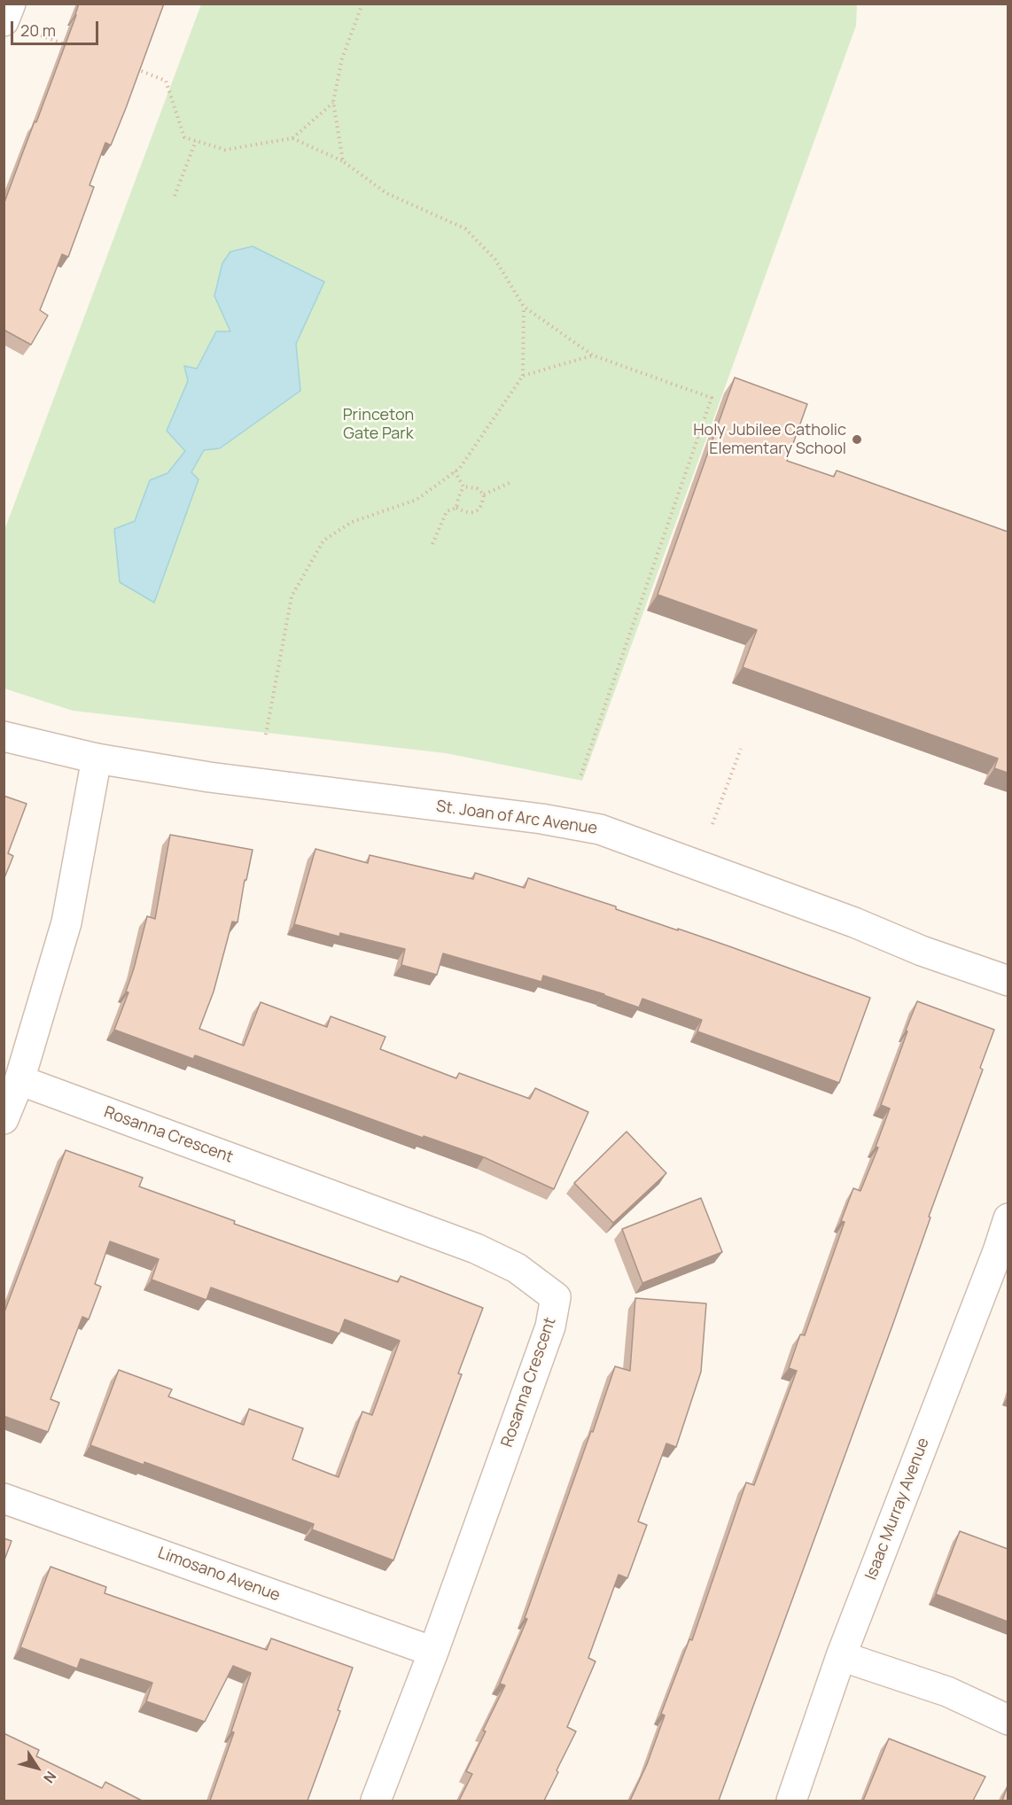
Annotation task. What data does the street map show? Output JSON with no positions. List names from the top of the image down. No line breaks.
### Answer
{"streets":{"street":["St. Joan of Arc Avenue","Rosanna Crescent","Isaac Murray Avenue","Limosano Avenue"]},"crossings":[["Rosanna Crescent","Limosano Avenue"]],"parks":["Princeton Gate Park"],"places":["Holy Jubilee Catholic Elementary School"],"scale_bar":"20 m","north":"bottom right"}
